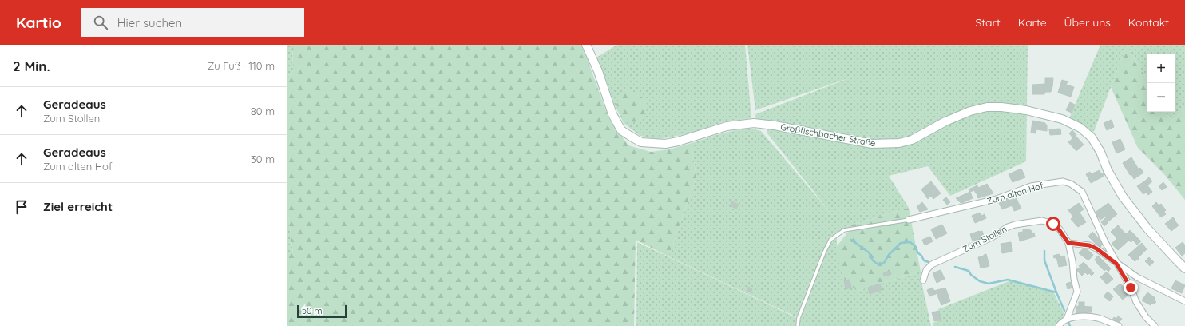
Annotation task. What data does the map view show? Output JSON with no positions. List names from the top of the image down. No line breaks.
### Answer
{"streets":{"main road":["Großfischbacher Straße"],"street":["Zum alten Hof","Zum Stollen"]},"scale_bar":"50 m","page":{"header":"Kartio","search":"Hier suchen","nav":["Start","Karte","Über uns","Kontakt"],"heading":["2 Min.","Zu Fuß · 110 m"],"map_buttons":["+","−"],"list":[["Geradeaus","Zum Stollen","80 m"],["Geradeaus","Zum alten Hof","30 m"],"Ziel erreicht"],"scale":"50 m"}}
